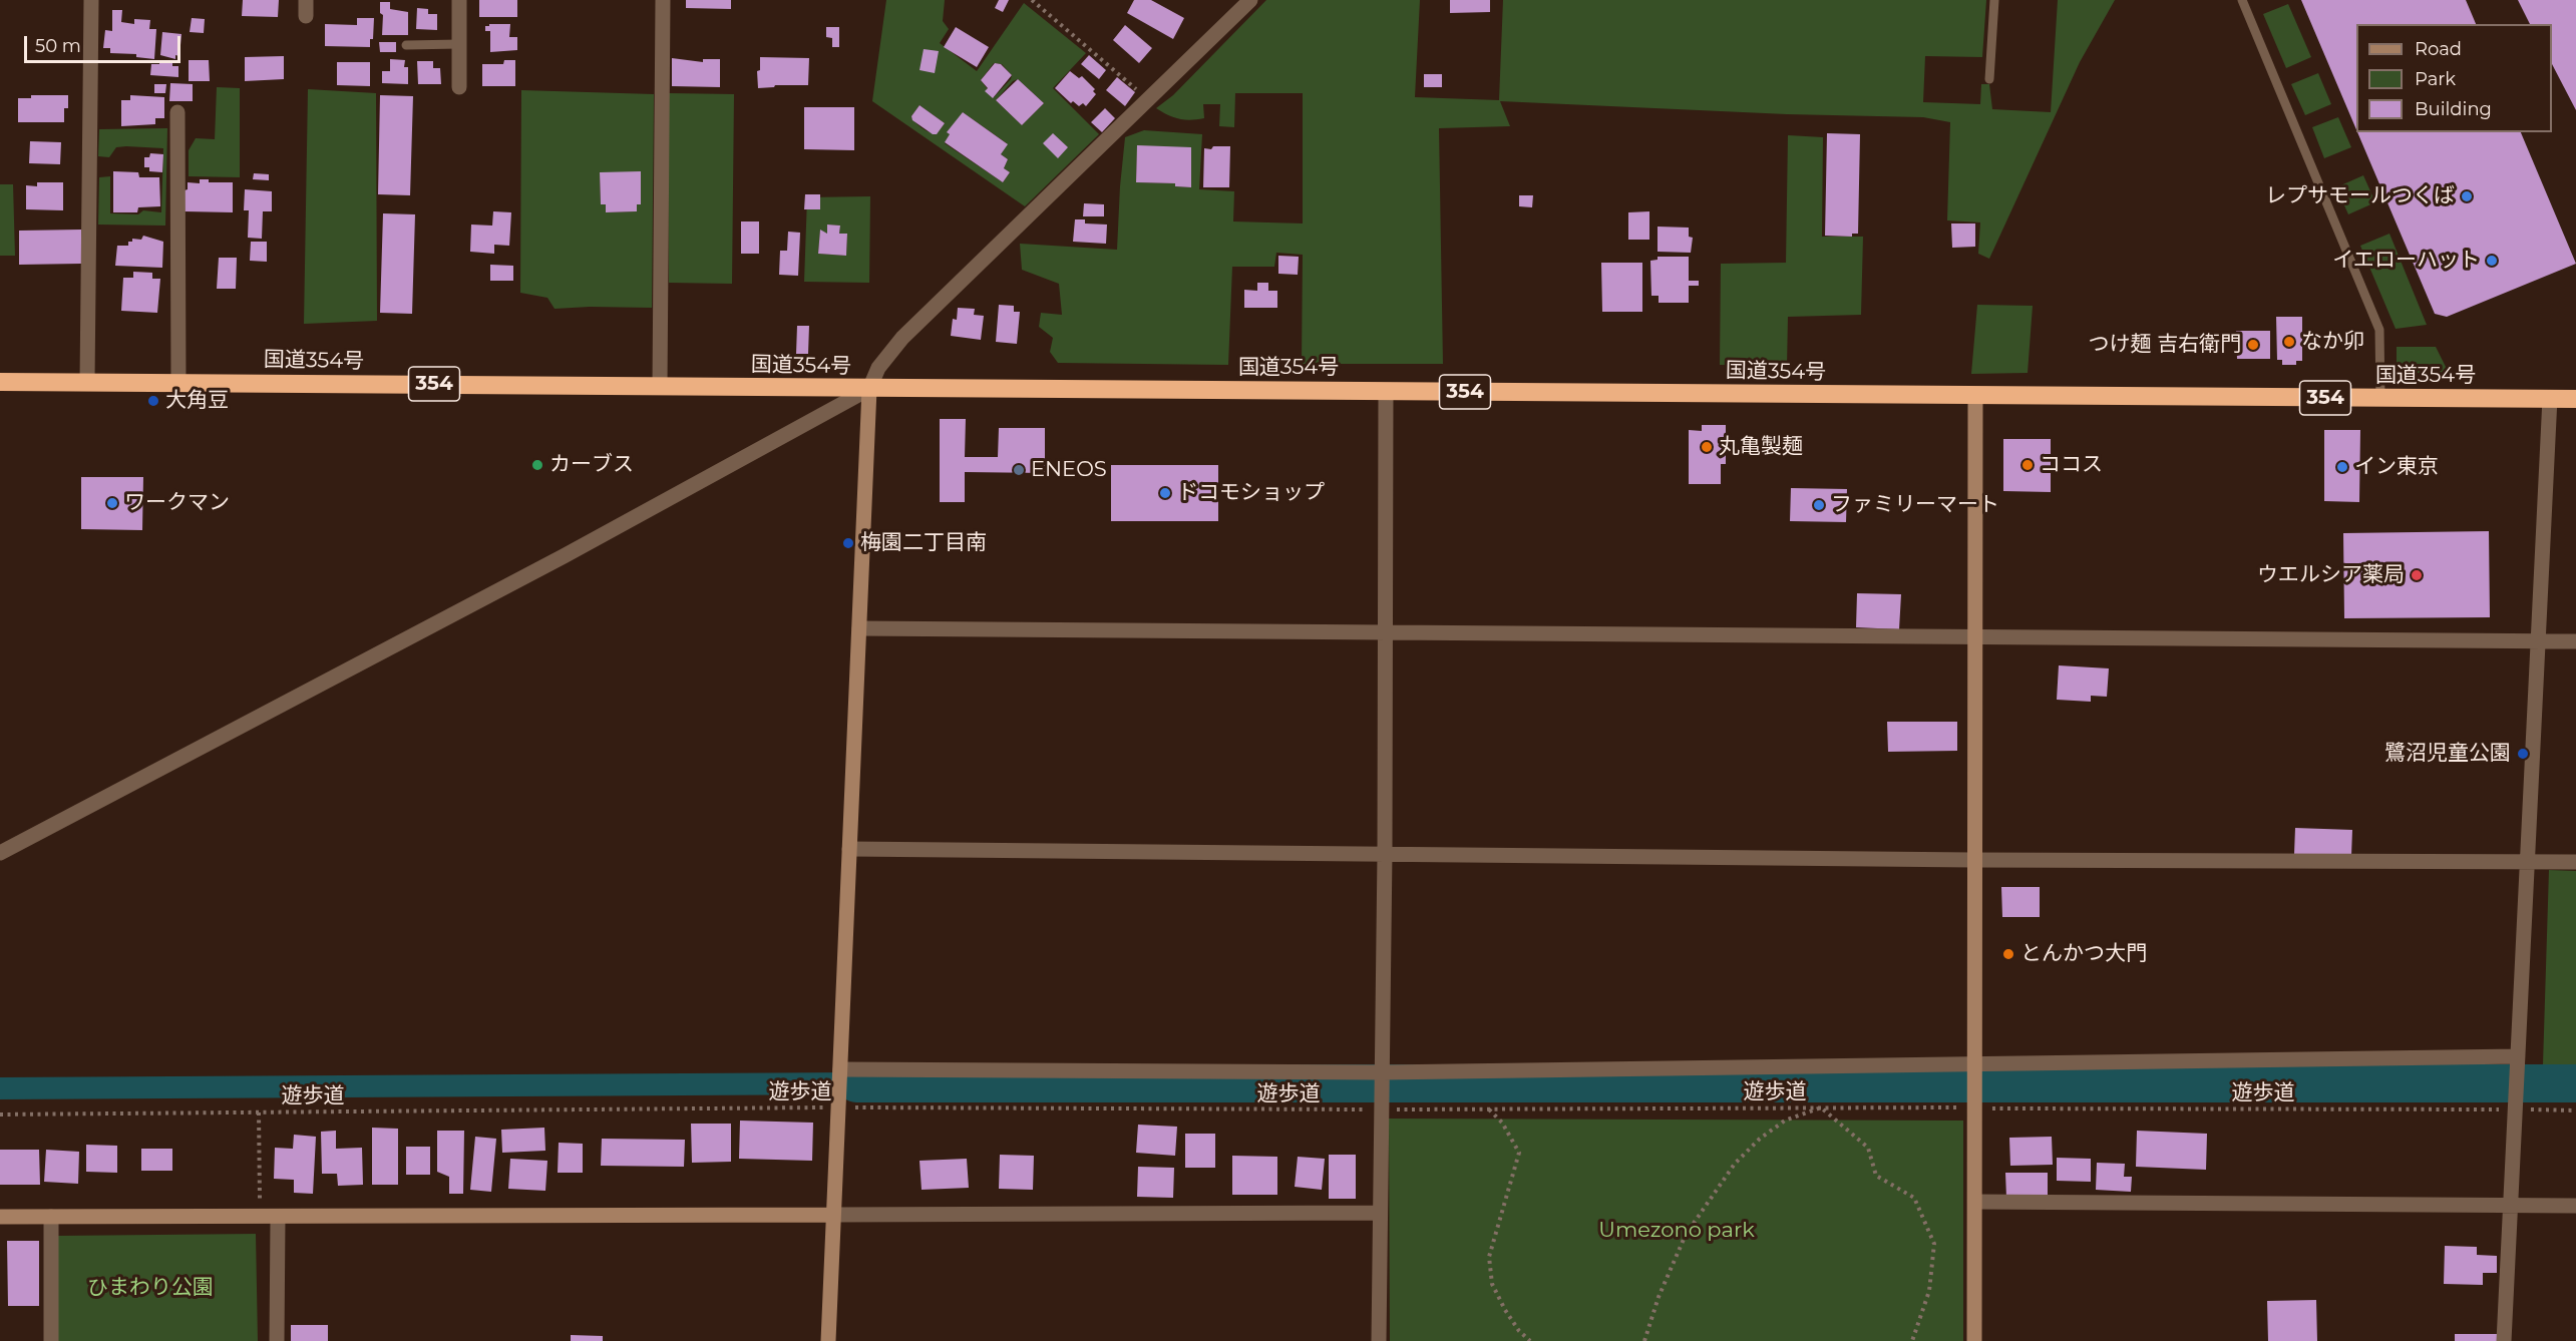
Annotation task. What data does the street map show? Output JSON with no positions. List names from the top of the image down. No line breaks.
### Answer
{"streets":{"highway":["国道354号","354"],"path":["遊歩道"]},"parks":["Umezono park","ひまわり公園"],"places":["レプサモールつくば","イエローハット","なか卯","つけ麺 吉右衛門","大角豆","丸亀製麺","カーブス","ココス","イン東京","ENEOS","ドコモショップ","ワークマン","ファミリーマート","梅園二丁目南","ウエルシア薬局","鷺沼児童公園","とんかつ大門"],"legend":["Road","Park","Building"],"scale_bar":"50 m"}
